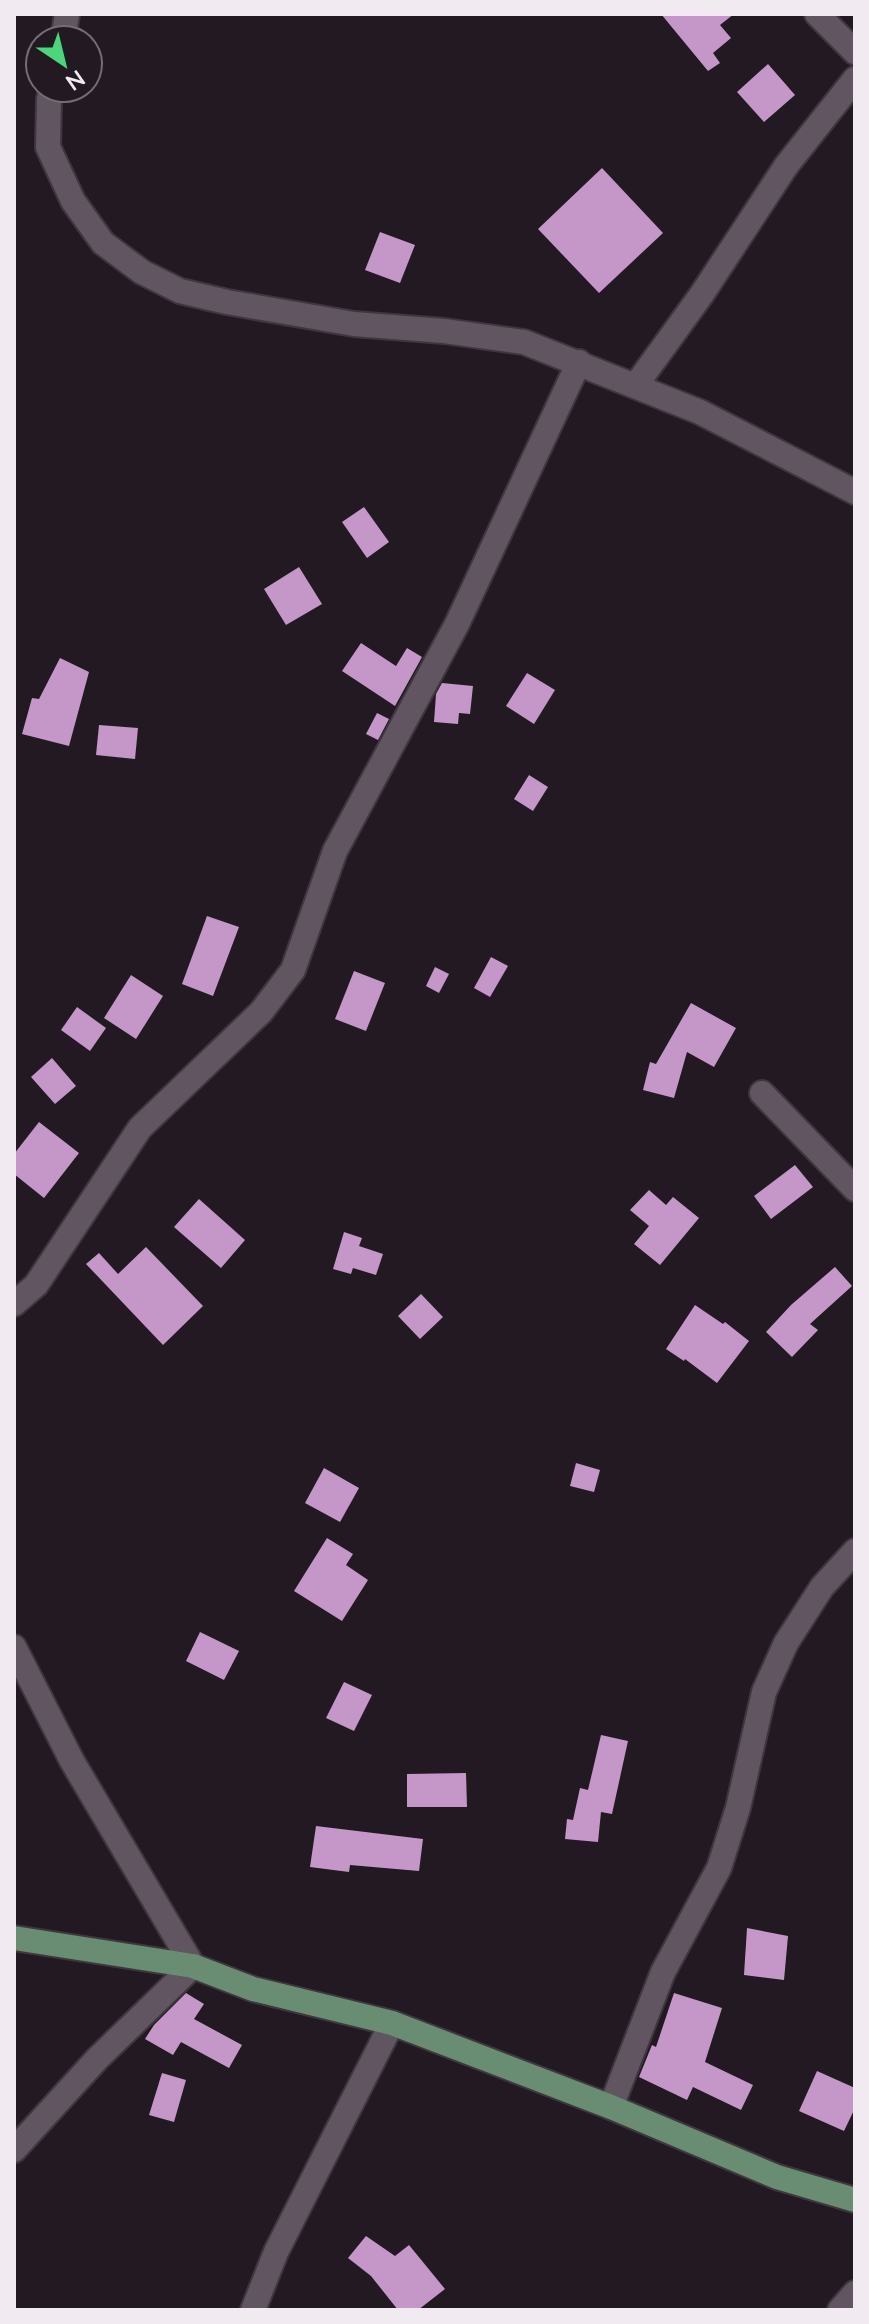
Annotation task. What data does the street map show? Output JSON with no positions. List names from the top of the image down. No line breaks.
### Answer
{"north":"bottom right"}
